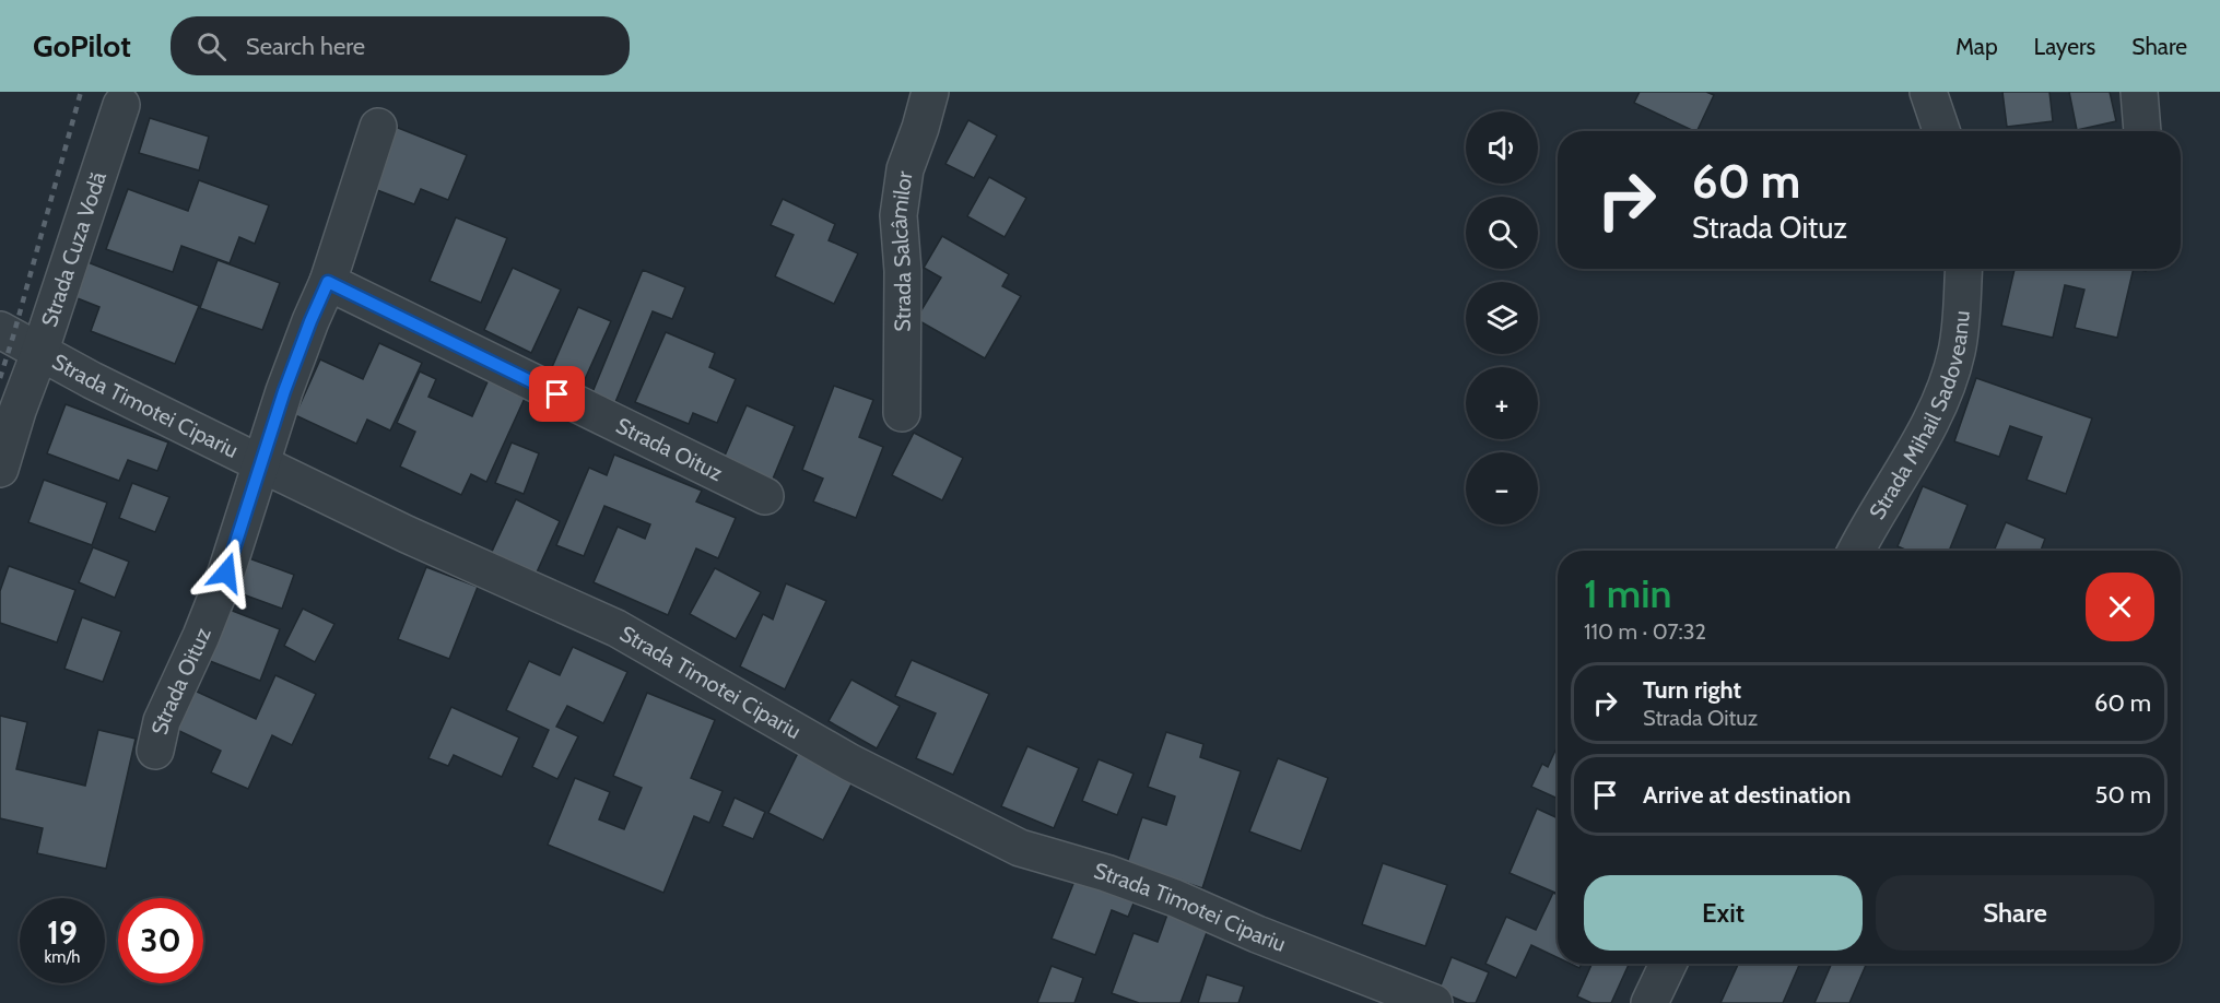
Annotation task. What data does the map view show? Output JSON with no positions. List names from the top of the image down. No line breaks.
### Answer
{"streets":{"street":["Strada Cuza Vodă","Strada Salcâmilor","Strada Timotei Cipariu","Strada Mihail Sadoveanu","Strada Oituz"]},"crossings":[["Strada Cuza Vodă","Strada Timotei Cipariu"],["Strada Timotei Cipariu","Strada Oituz"]],"page":{"header":"GoPilot","search":"Search here","nav":["Map","Layers","Share"],"map_buttons":["+","−"],"turn":["60 m","Strada Oituz"],"heading":["1 min","110 m · 07:32"],"list":[{"name":"Turn right","note":"Strada Oituz","value":"60 m"},{"name":"Arrive at destination","value":"50 m"}],"buttons":["Exit","Share"],"speed":"19 km/h","limit":"30"}}
